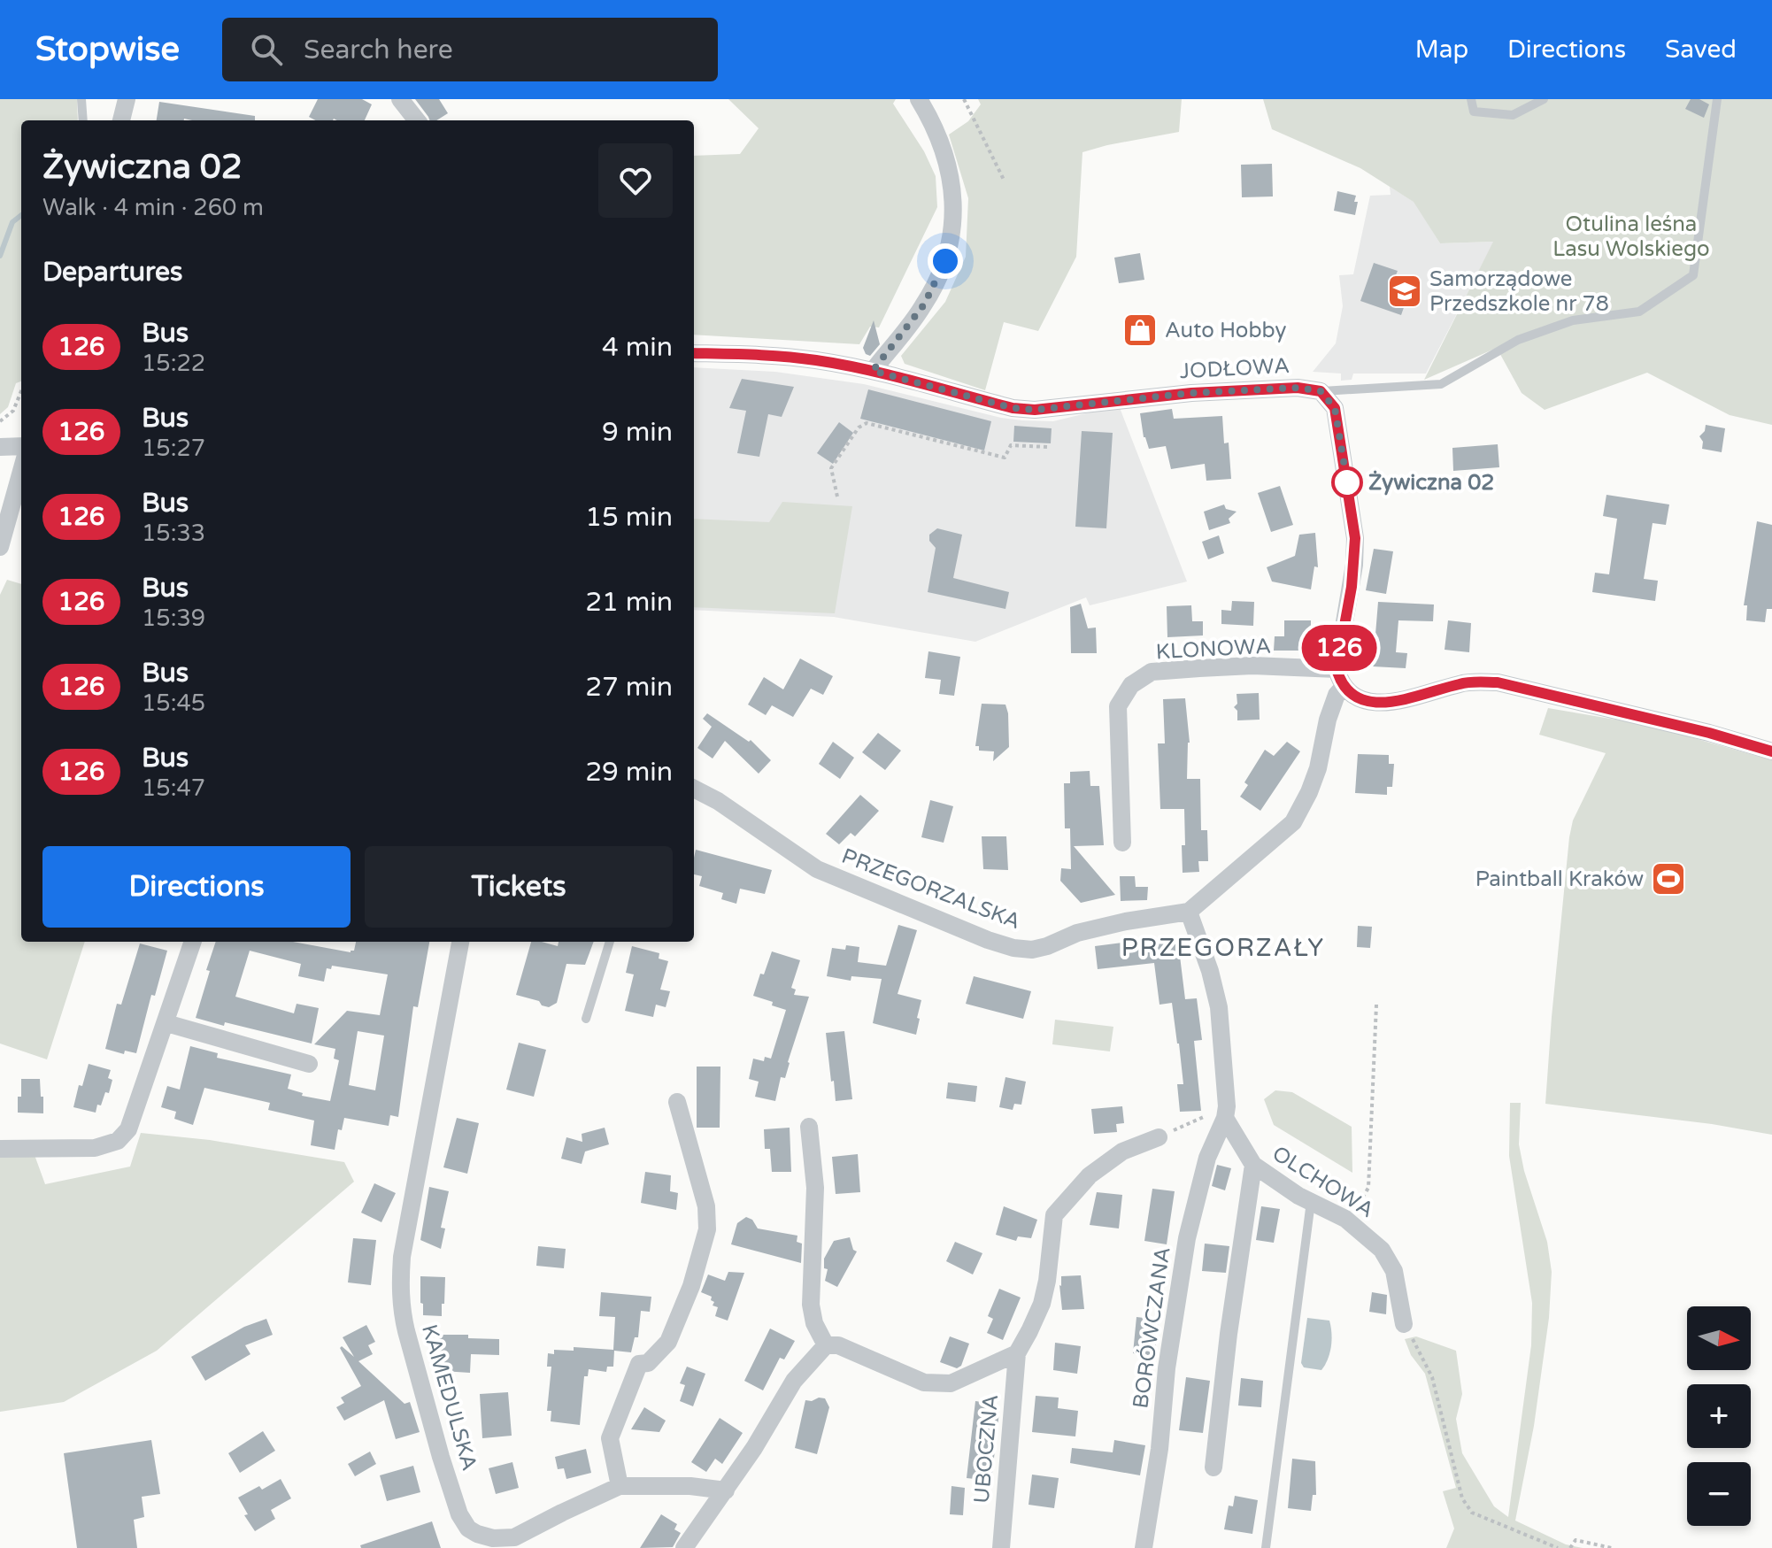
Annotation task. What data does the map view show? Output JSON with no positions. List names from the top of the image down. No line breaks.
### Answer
{"streets":{"street":["JODŁOWA","KLONOWA","PRZEGORZALSKA","OLCHOWA","BORÓWCZANA","KAMEDULSKA","UBOCZNA"]},"crossings":[["OLCHOWA","BORÓWCZANA"]],"districts":["PRZEGORZAŁY"],"parks":["Otulina leśna Lasu Wolskiego"],"places":{"school or university":["Samorządowe Przedszkole nr 78"],"shop":["Auto Hobby"],"other":["Żywiczna 02"],"sports":["Paintball Kraków"]},"lines":["bus line 126"],"north":"right","page":{"header":"Stopwise","search":"Search here","nav":["Map","Directions","Saved"],"on_map":"126","heading":[["Żywiczna 02","Walk · 4 min · 260 m"],"Departures"],"list":[{"mark":"126","name":"Bus","note":"15:22","value":"4 min"},{"mark":"126","name":"Bus","note":"15:27","value":"9 min"},{"mark":"126","name":"Bus","note":"15:33","value":"15 min"},{"mark":"126","name":"Bus","note":"15:39","value":"21 min"},{"mark":"126","name":"Bus","note":"15:45","value":"27 min"},{"mark":"126","name":"Bus","note":"15:47","value":"29 min"}],"buttons":["Directions","Tickets"],"map_buttons":["+","−"]}}
